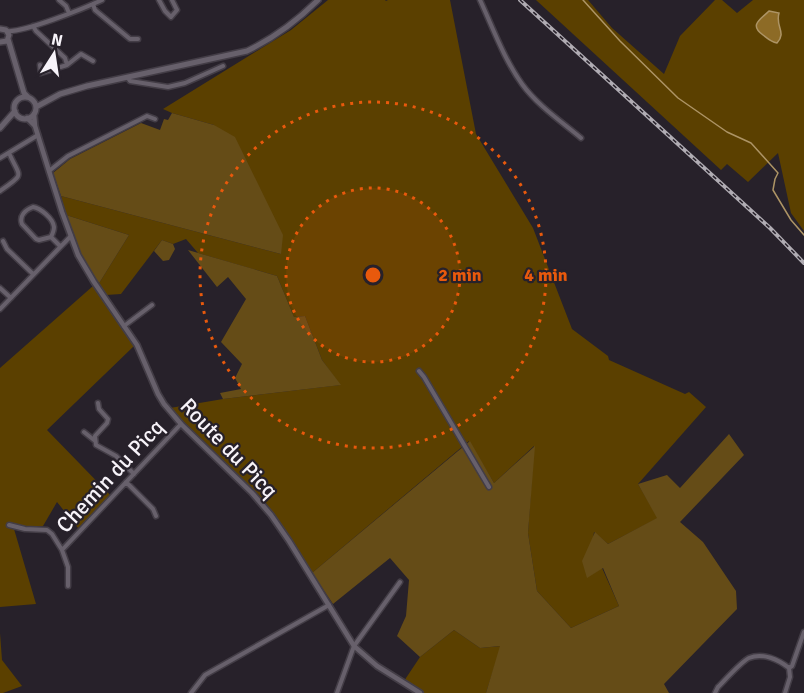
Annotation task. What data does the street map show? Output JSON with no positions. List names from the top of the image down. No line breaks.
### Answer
{"streets":{"street":["Route du Picq","Chemin du Picq"]},"crossings":[["Route du Picq","Chemin du Picq"]],"north":"top","rings":["2 min","4 min"]}
